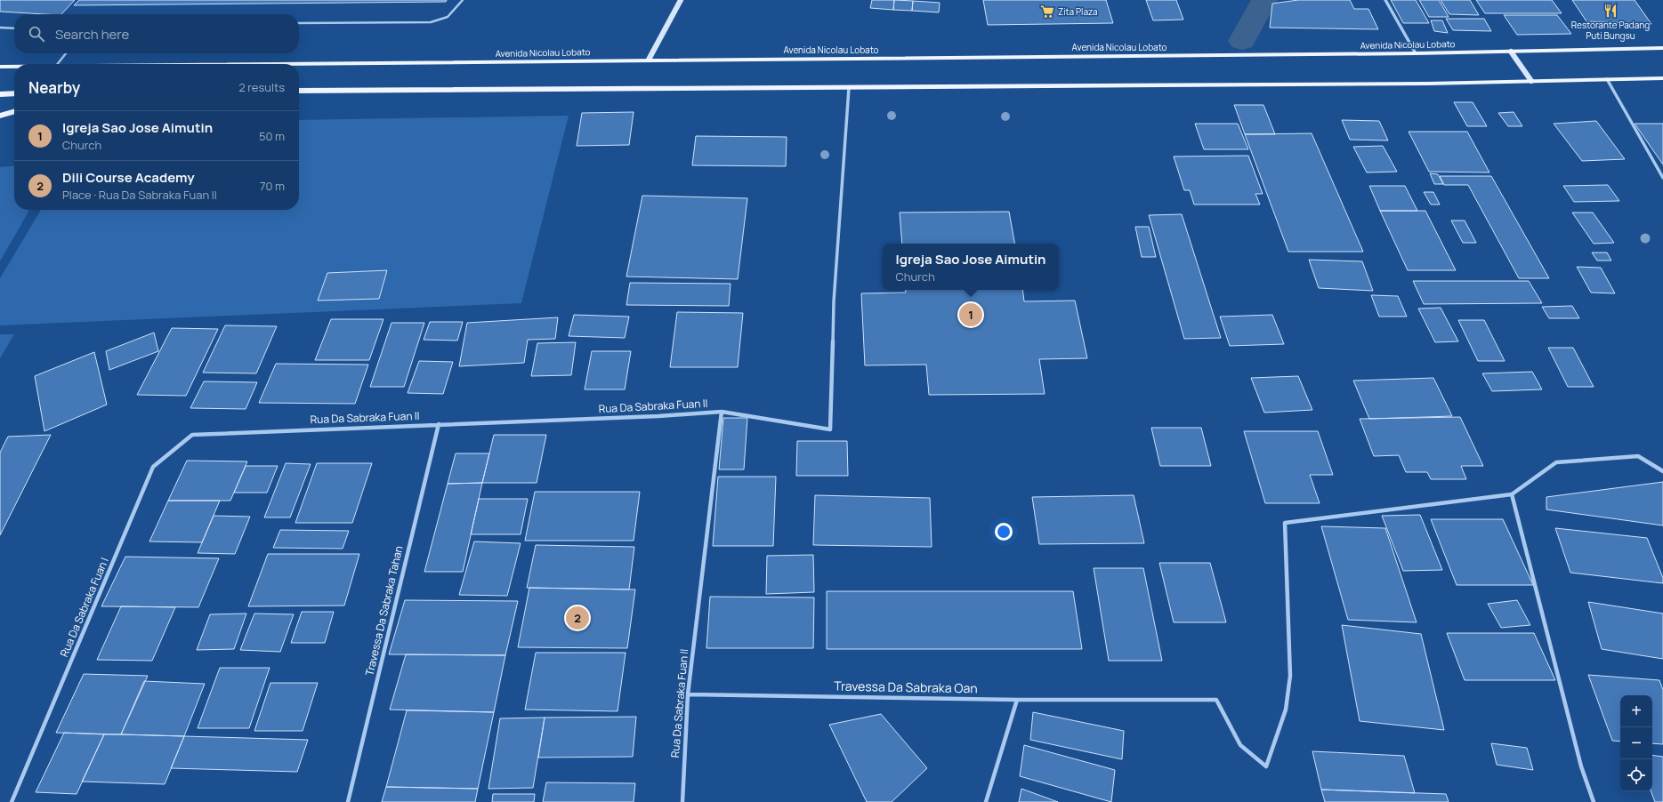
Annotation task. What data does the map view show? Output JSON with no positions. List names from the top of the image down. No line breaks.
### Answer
{"streets":{"main road":["Avenida Nicolau Lobato"],"street":["Rua Da Sabraka Fuan II","Rua Da Sabraka Fuan I","Travessa Da Sabraka Tahan","Travessa Da Sabraka Oan"]},"crossings":[["Rua Da Sabraka Fuan II","Rua Da Sabraka Fuan I"],["Rua Da Sabraka Fuan II","Travessa Da Sabraka Tahan"],["Rua Da Sabraka Fuan II","Travessa Da Sabraka Oan"]],"places":{"restaurant":["Restorante Padang Puti Bungsu"],"supermarket":["Zita Plaza"]},"page":{"search":"Search here","heading":["Nearby","2 results"],"list":[{"mark":"1","name":"Igreja Sao Jose Aimutin","note":"Church","value":"50 m"},{"mark":"2","name":"Dili Course Academy","note":"Place · Rua Da Sabraka Fuan II","value":"70 m"}],"popup":["Igreja Sao Jose Aimutin","Church"],"pins":["1","2"],"map_buttons":["+","−"]}}
